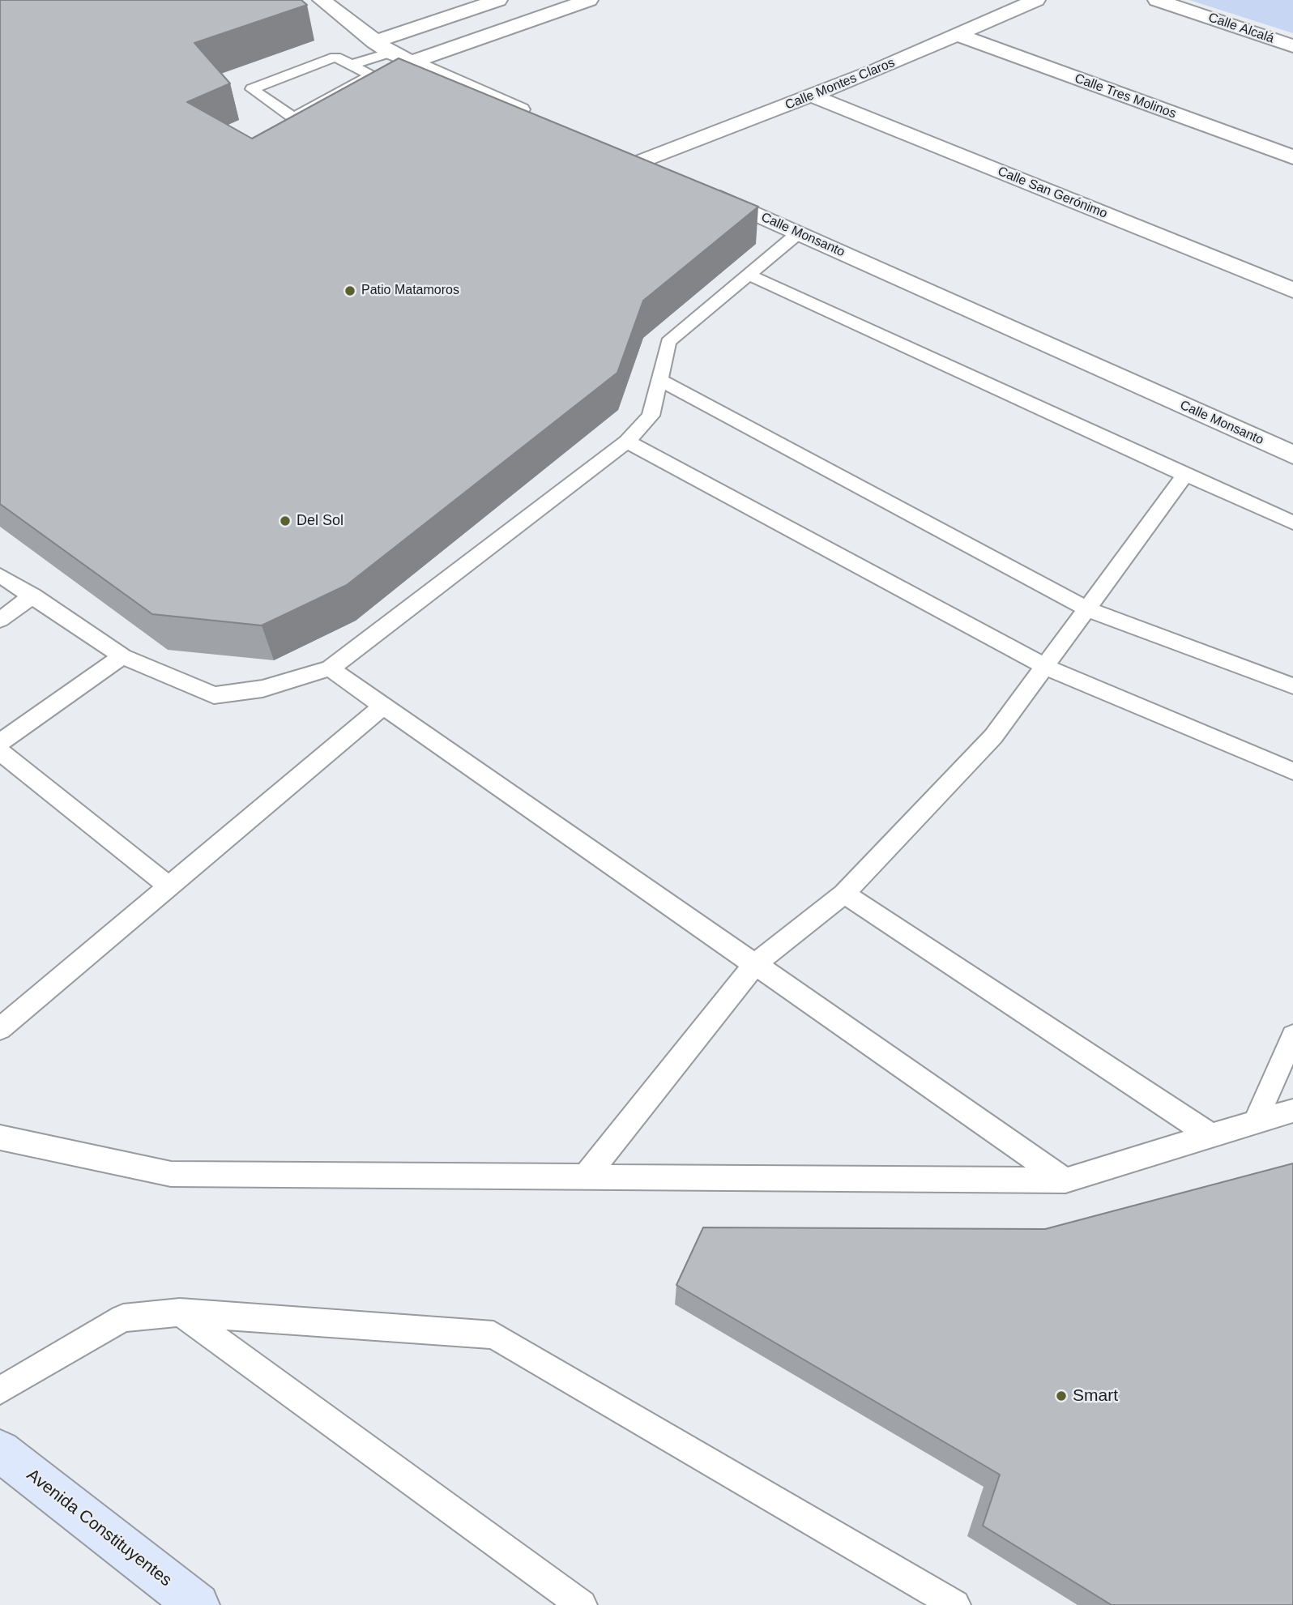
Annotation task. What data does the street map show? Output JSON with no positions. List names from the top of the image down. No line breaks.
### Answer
{"streets":{"main road":["Avenida Constituyentes"],"street":["Calle Alcalá","Calle Montes Claros","Calle Tres Molinos","Calle San Gerónimo","Calle Monsanto"]},"crossings":[["Calle Montes Claros","Calle Tres Molinos"],["Calle Montes Claros","Calle San Gerónimo"]],"places":["Patio Matamoros","Del Sol","Smart"]}
